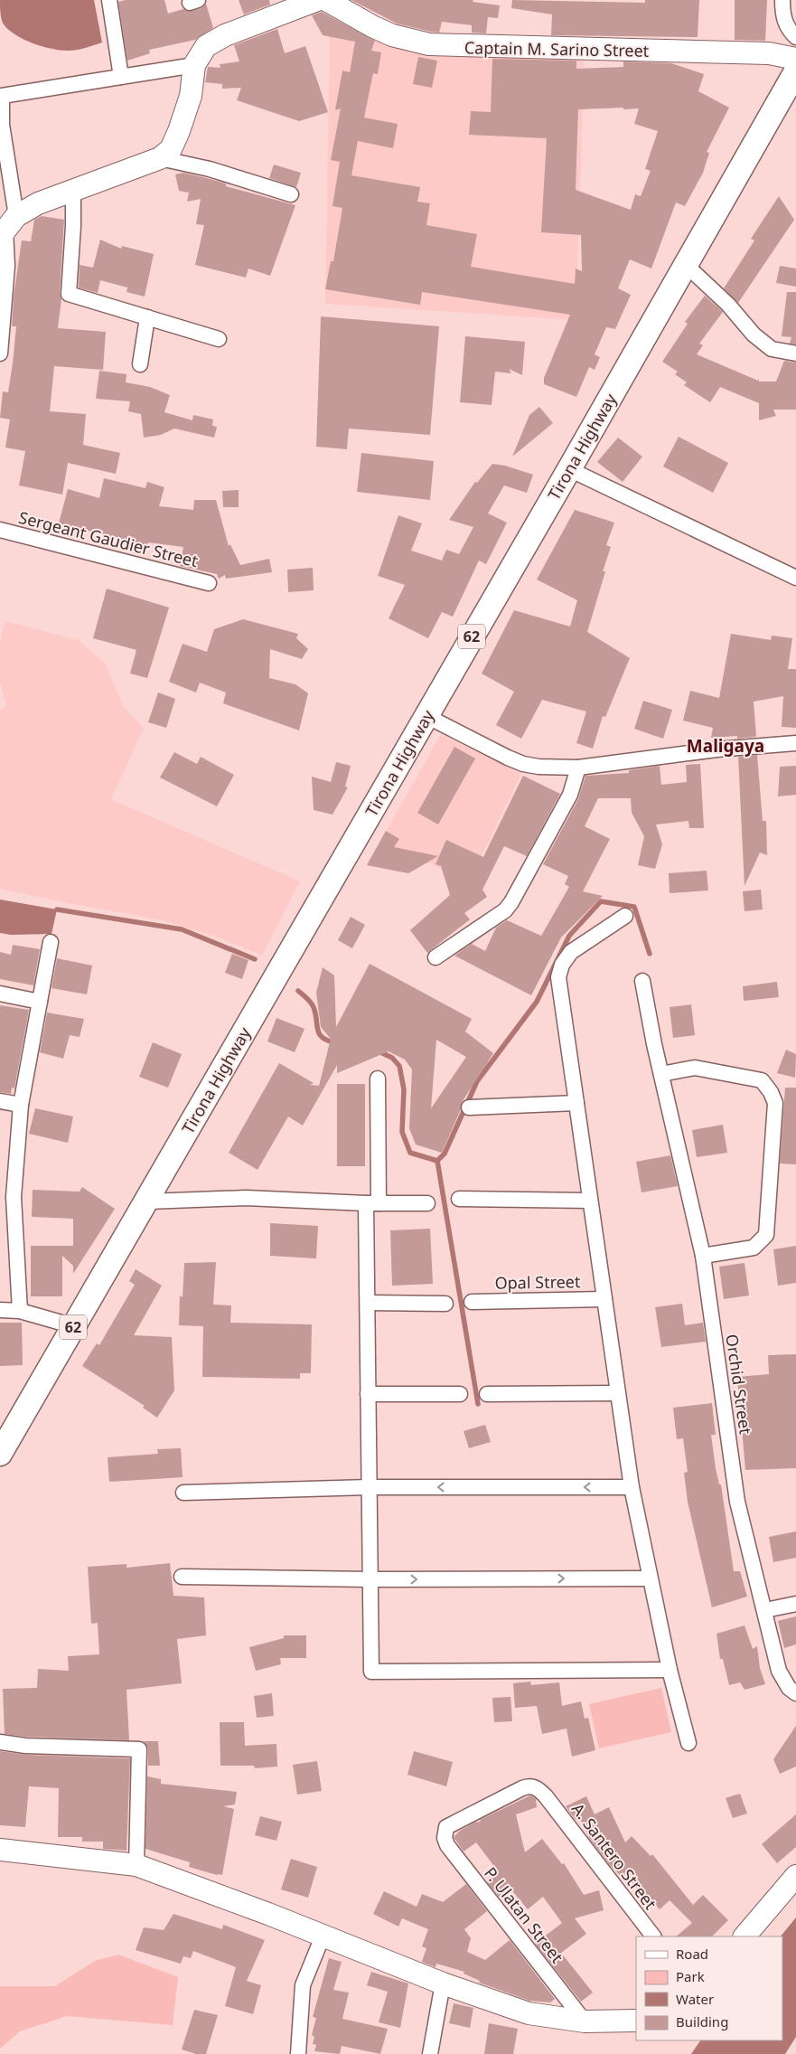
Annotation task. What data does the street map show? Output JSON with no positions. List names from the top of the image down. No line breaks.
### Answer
{"streets":{"main road":["Tirona Highway","62"],"street":["Captain M. Sarino Street","Sergeant Gaudier Street","Opal Street","Orchid Street","A. Santero Street","P. Ulatan Street"]},"crossings":[["A. Santero Street","P. Ulatan Street"]],"districts":["Maligaya"],"legend":["Road","Park","Water","Building"]}
